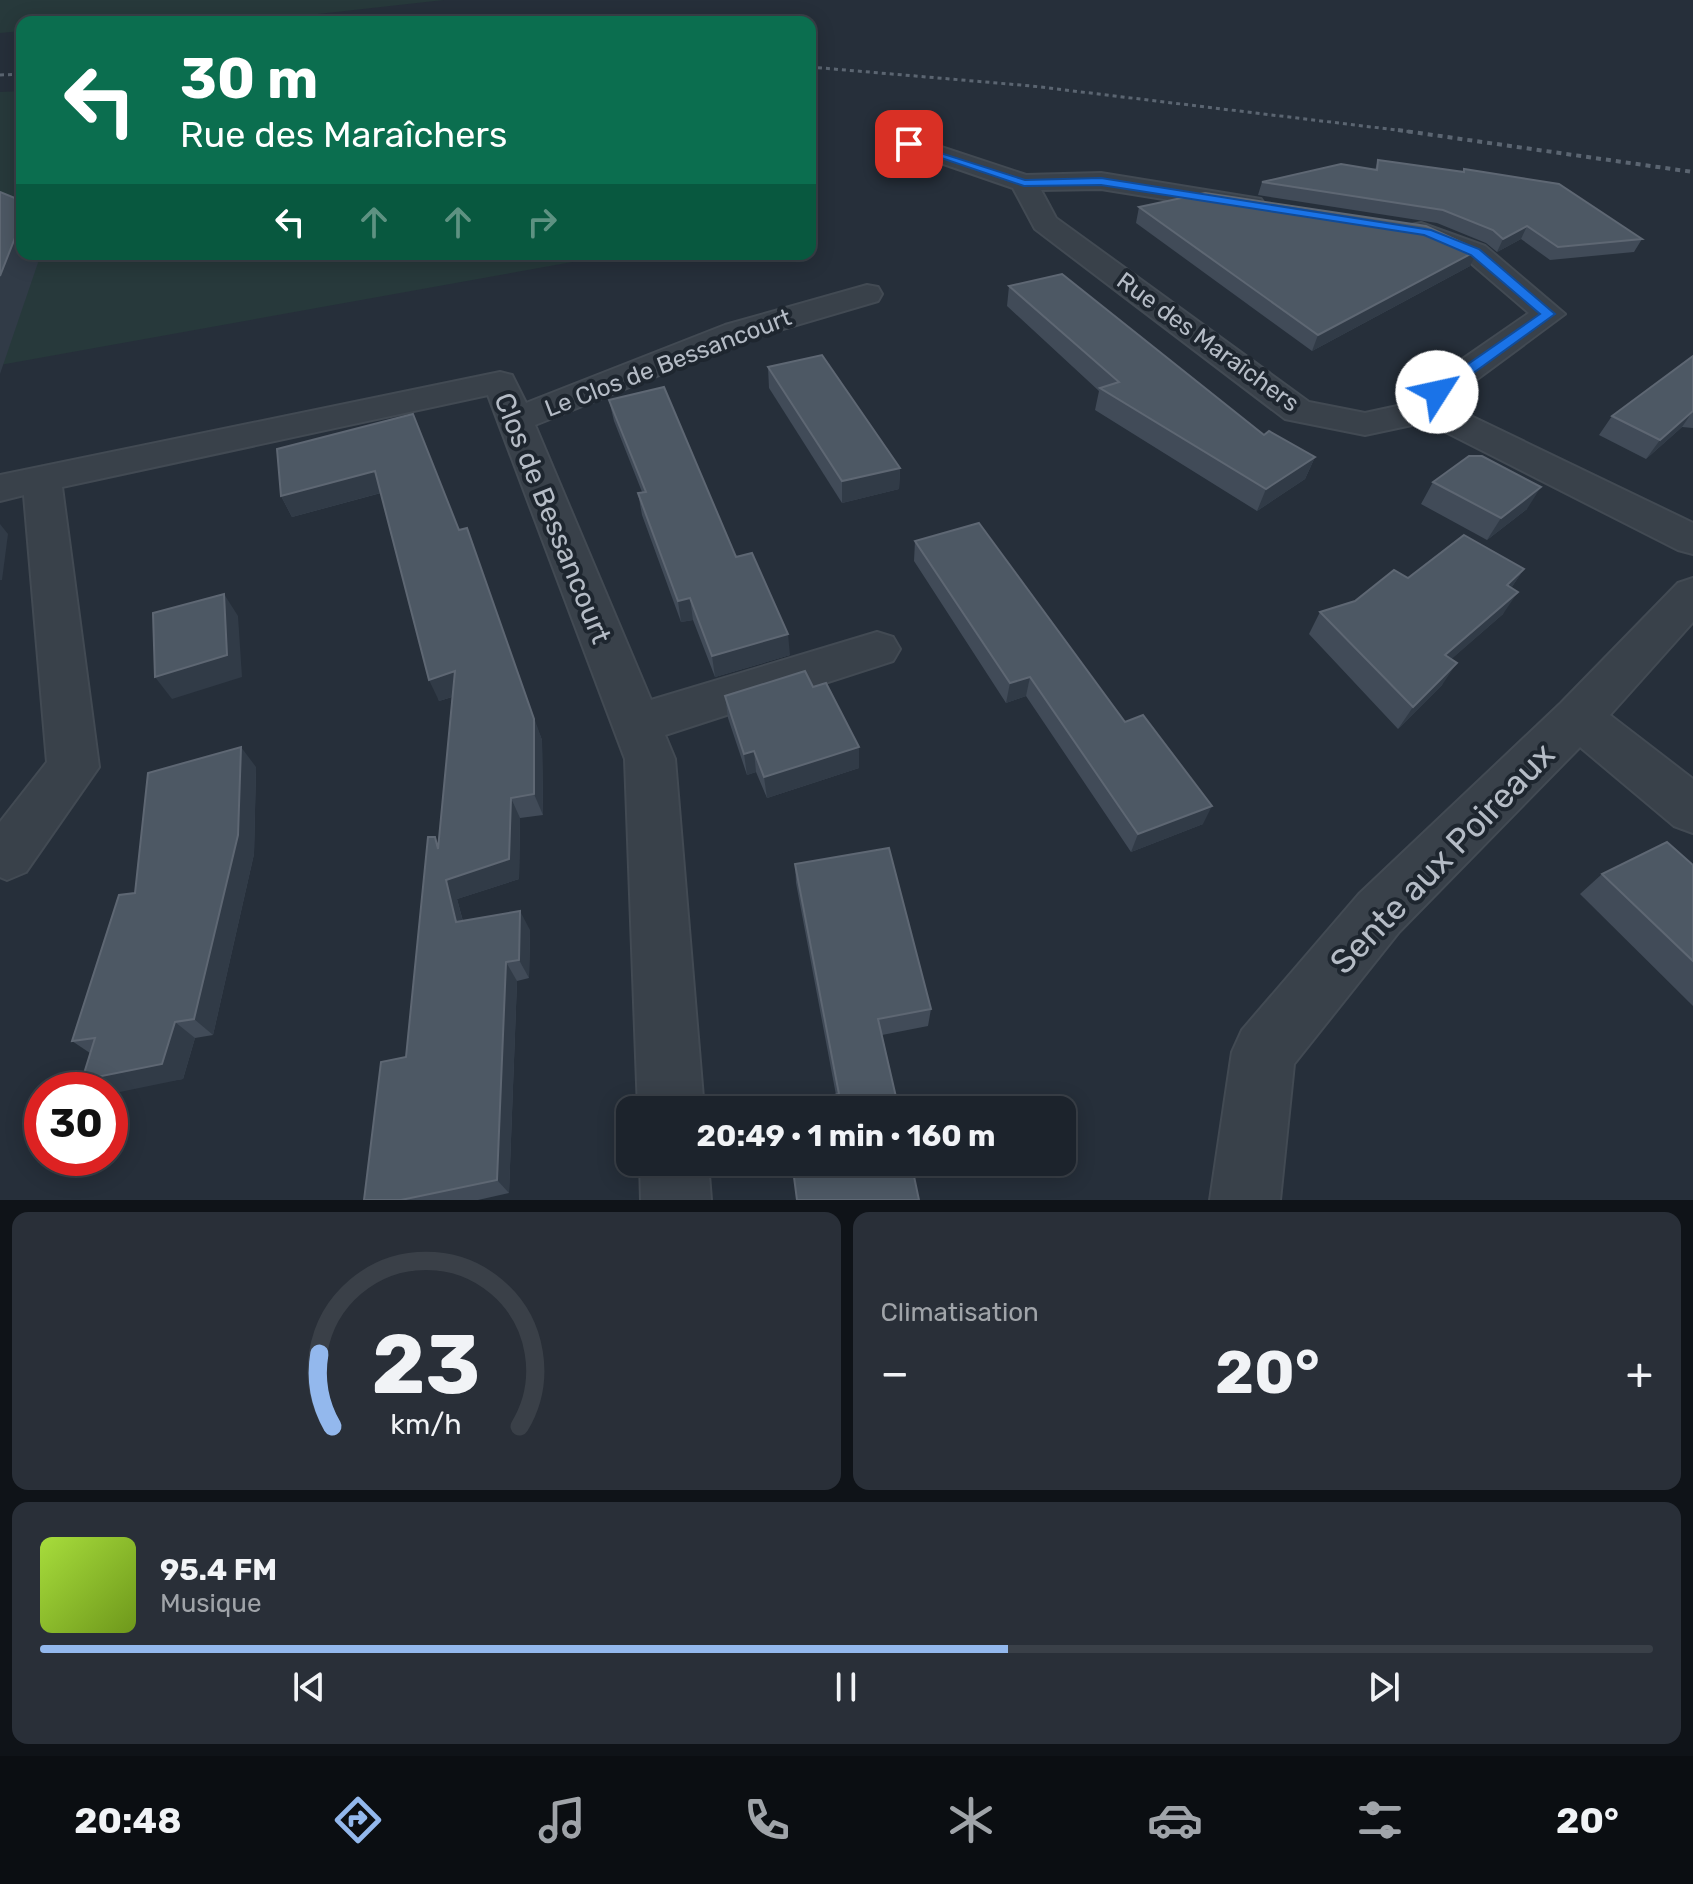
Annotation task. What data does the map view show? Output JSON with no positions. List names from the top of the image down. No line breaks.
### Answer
{"streets":{"street":["Rue des Maraîchers","Le Clos de Bessancourt","Clos de Bessancourt","Sente aux Poireaux"]},"crossings":[["Le Clos de Bessancourt","Clos de Bessancourt"]],"page":{"turn":["30 m","Rue des Maraîchers"],"limit":"30","trip":"20:49 · 1 min · 160 m","tile":"Climatisation","heat":["−","20°","+"],"song":["95.4 FM","Musique"],"tabs":["20:48","20°"],"gauge":["23","km/h"]}}
